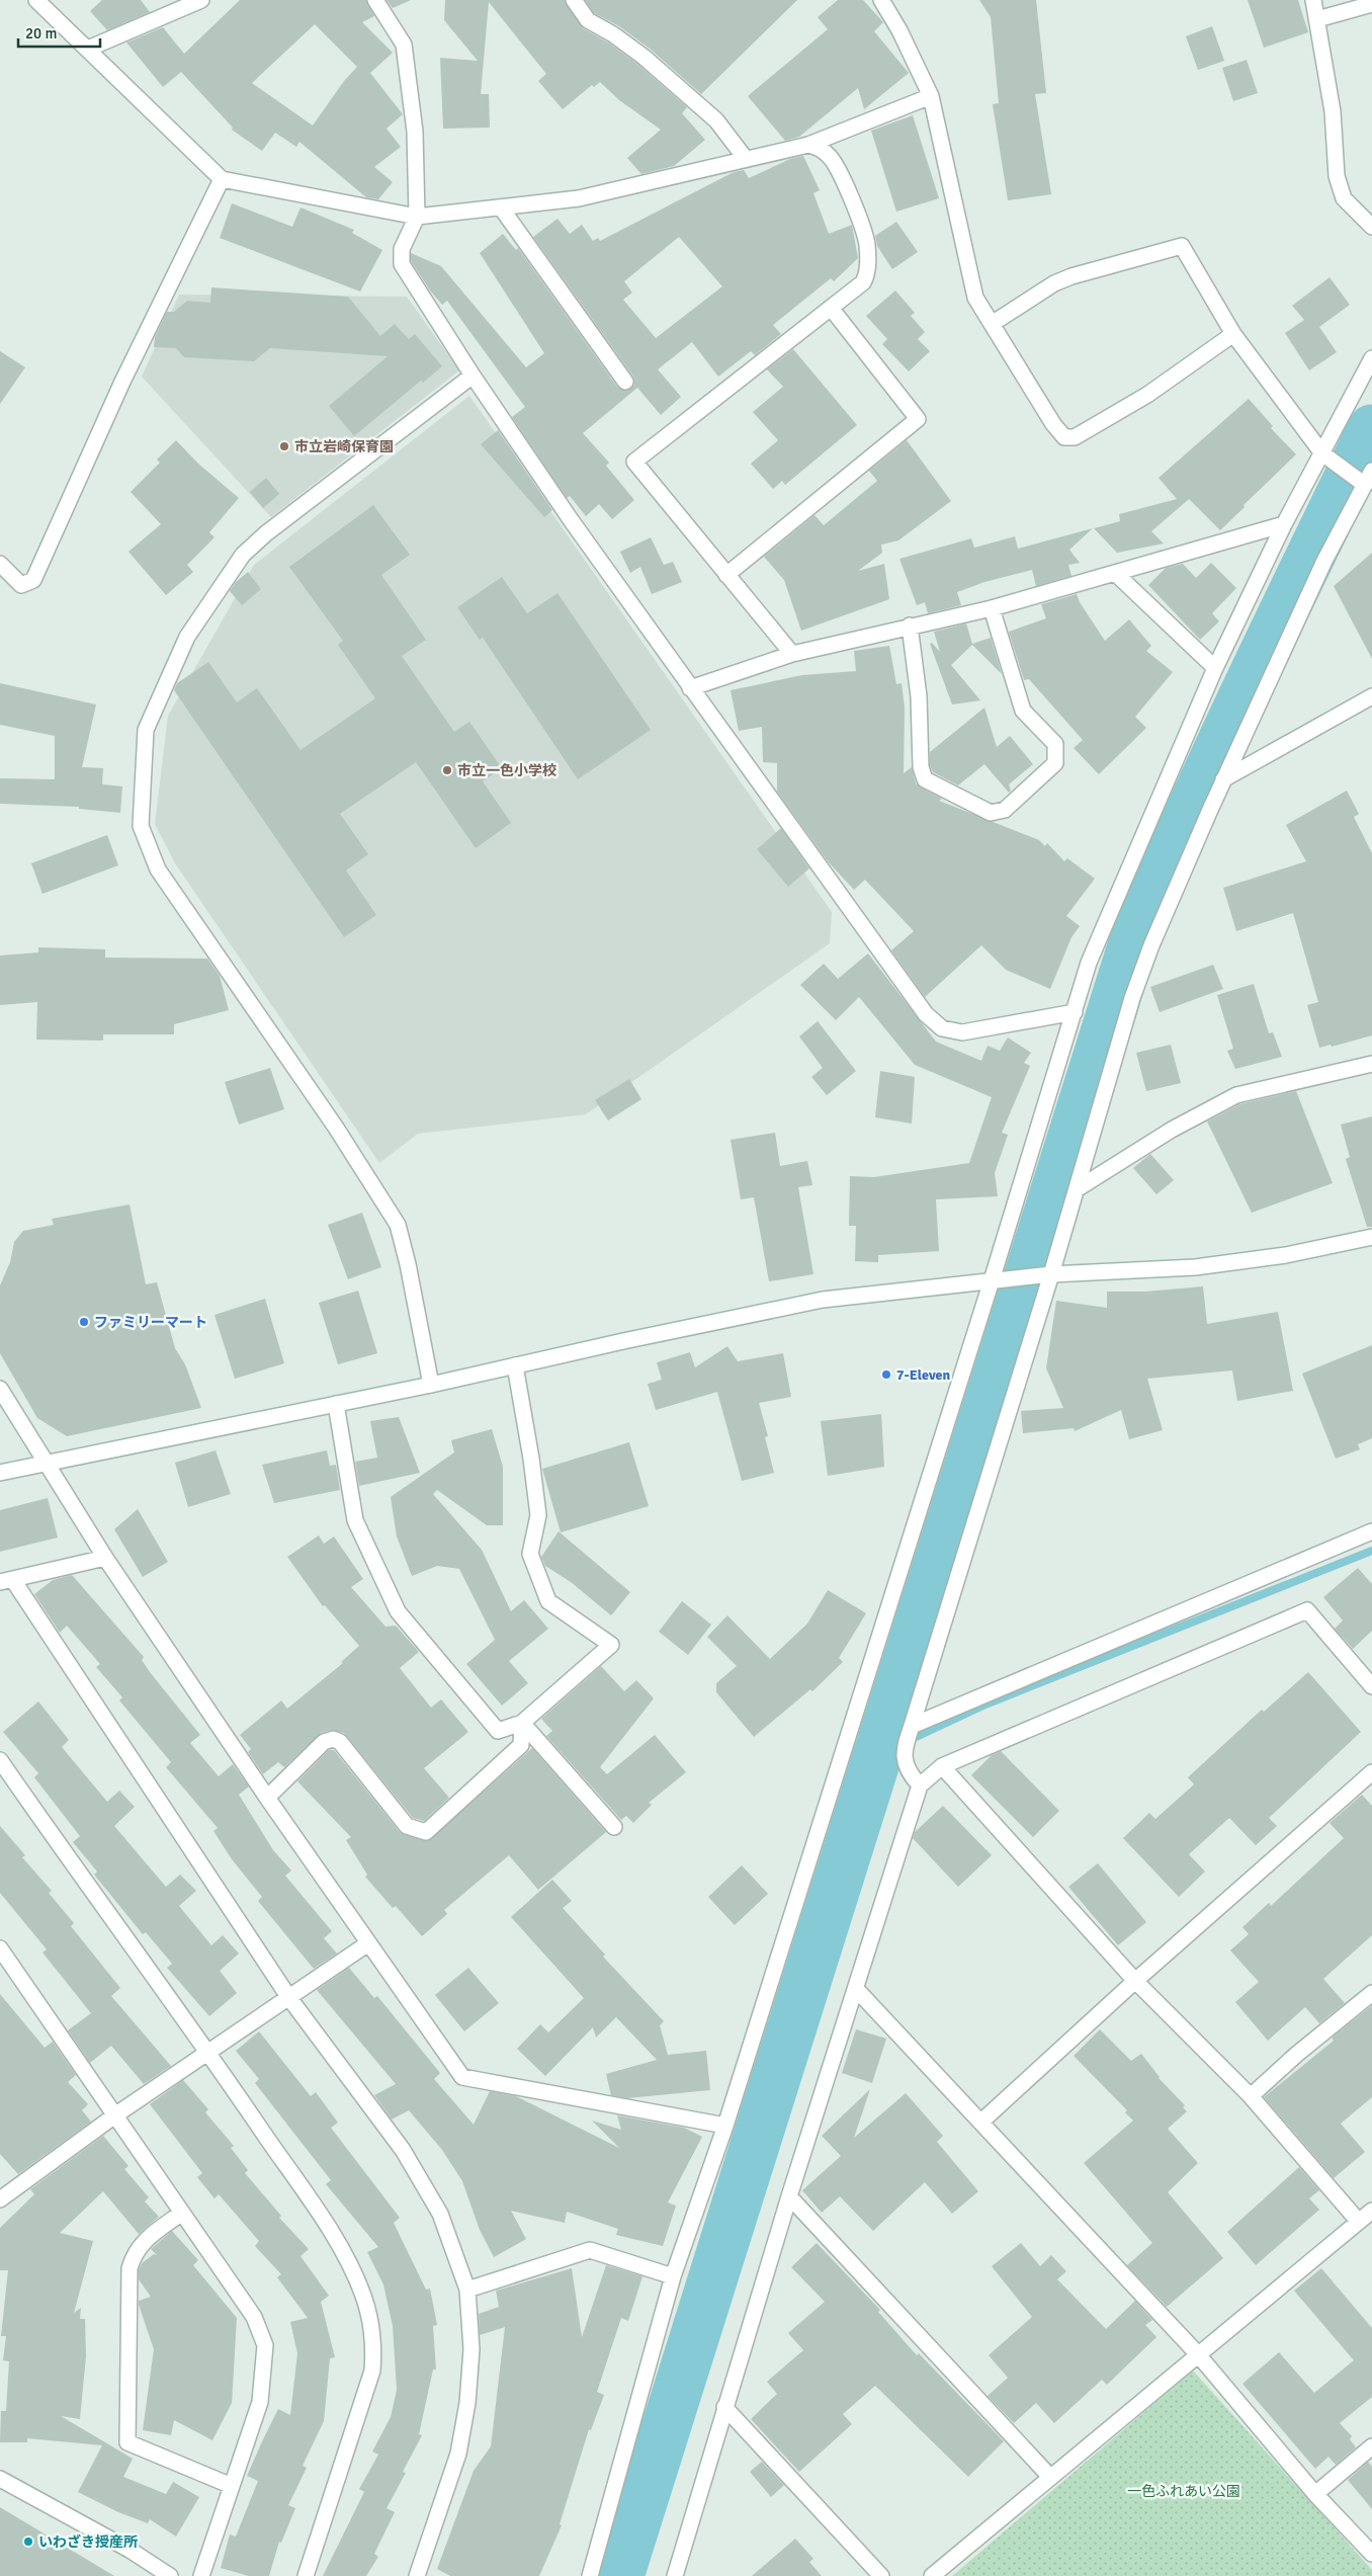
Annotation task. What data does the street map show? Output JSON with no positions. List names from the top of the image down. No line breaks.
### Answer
{"parks":["一色ふれあい公園"],"places":["市立岩崎保育園","市立一色小学校","ファミリーマート","7-Eleven","いわざき授産所"],"scale_bar":"20 m"}
